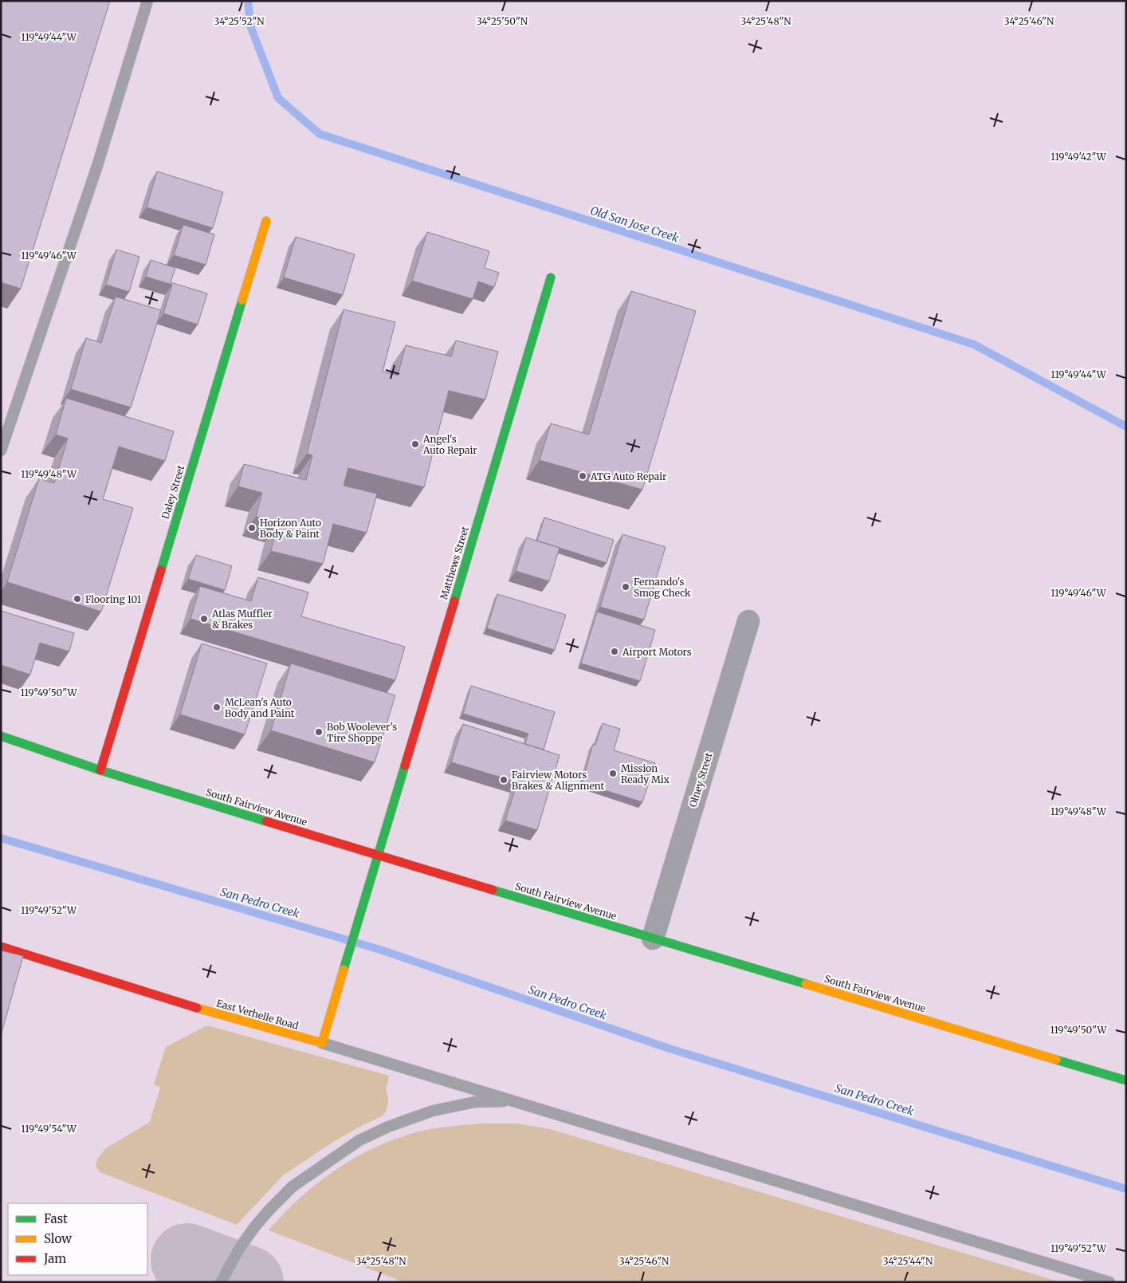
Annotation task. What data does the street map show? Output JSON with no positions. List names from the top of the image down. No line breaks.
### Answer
{"streets":{"street":["Daley Street","Matthews Street","Olney Street","South Fairview Avenue","East Verhelle Road"]},"crossings":[["Daley Street","South Fairview Avenue"],["Matthews Street","South Fairview Avenue"],["Olney Street","South Fairview Avenue"]],"water":["Old San Jose Creek","San Pedro Creek"],"places":["Angel's Auto Repair","ATG Auto Repair","Horizon Auto Body & Paint","Fernando's Smog Check","Flooring 101","Atlas Muffler & Brakes","Airport Motors","McLean's Auto Body and Paint","Bob Woolever's Tire Shoppe","Mission Ready Mix","Fairview Motors Brakes & Alignment"],"legend":["Fast","Slow","Jam"],"coordinates":["34°25'52\"N","34°25'50\"N","34°25'48\"N","34°25'46\"N","119°49'44\"W","119°49'42\"W","119°49'46\"W","119°49'48\"W","119°49'50\"W","119°49'52\"W","119°49'54\"W","34°25'44\"N"]}
